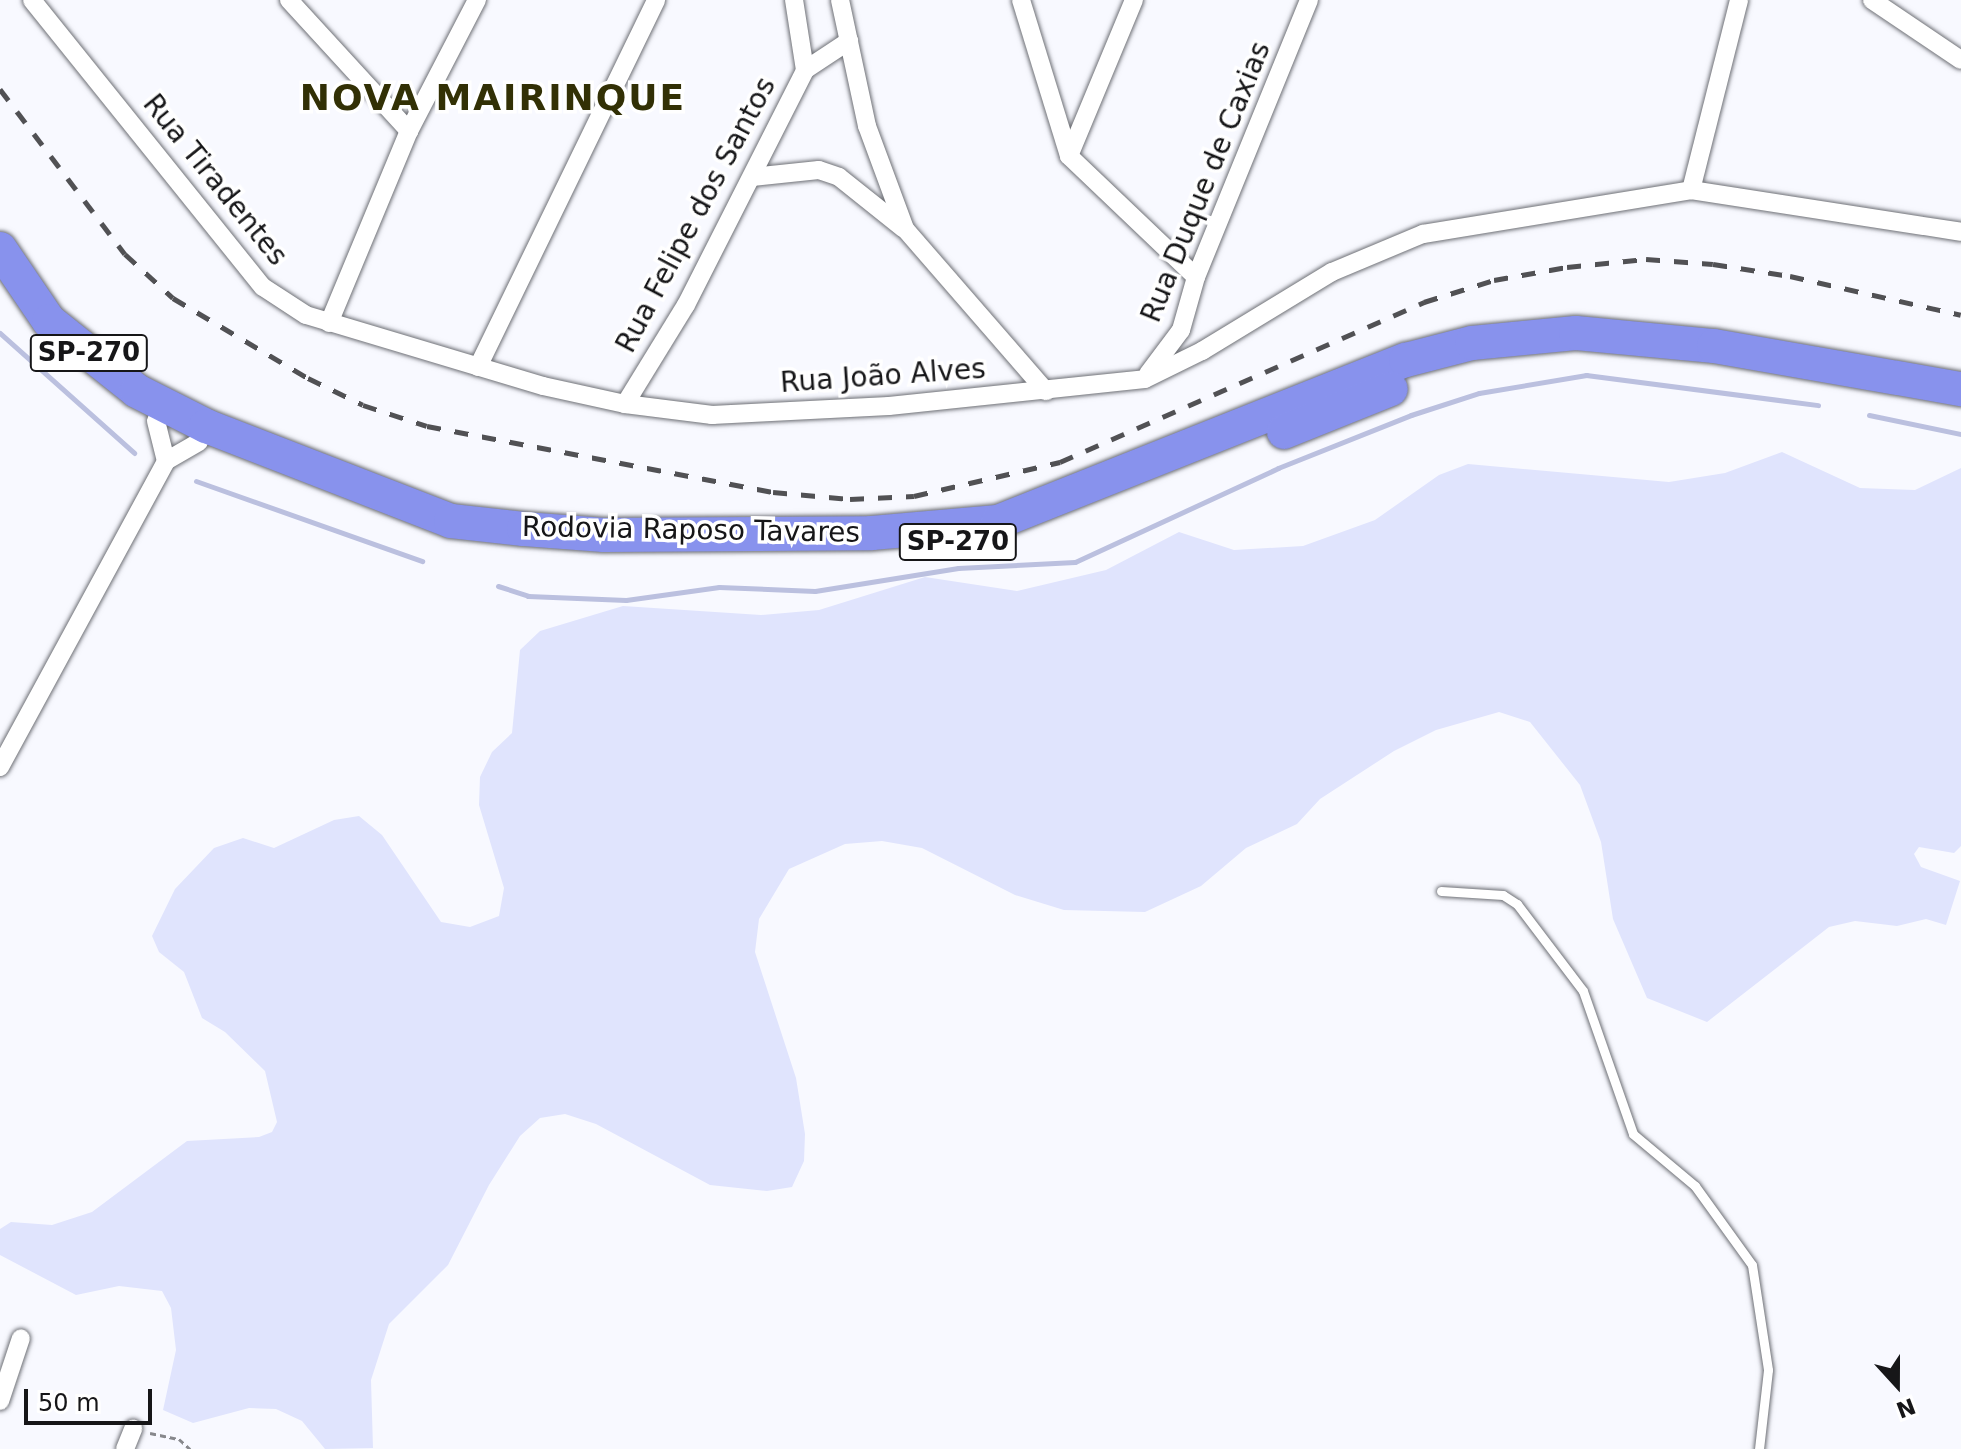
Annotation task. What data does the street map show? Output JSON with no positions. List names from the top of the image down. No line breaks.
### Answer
{"streets":{"highway":["SP-270","Rodovia Raposo Tavares"],"street":["Rua Tiradentes","Rua Duque de Caxias","Rua Felipe dos Santos","Rua João Alves"]},"crossings":[["Rua Tiradentes","Rua Felipe dos Santos"],["Rua Tiradentes","Rua João Alves"],["Rua Duque de Caxias","Rua João Alves"],["Rua Felipe dos Santos","Rua João Alves"]],"districts":["NOVA MAIRINQUE"],"scale_bar":"50 m","north":"bottom"}
